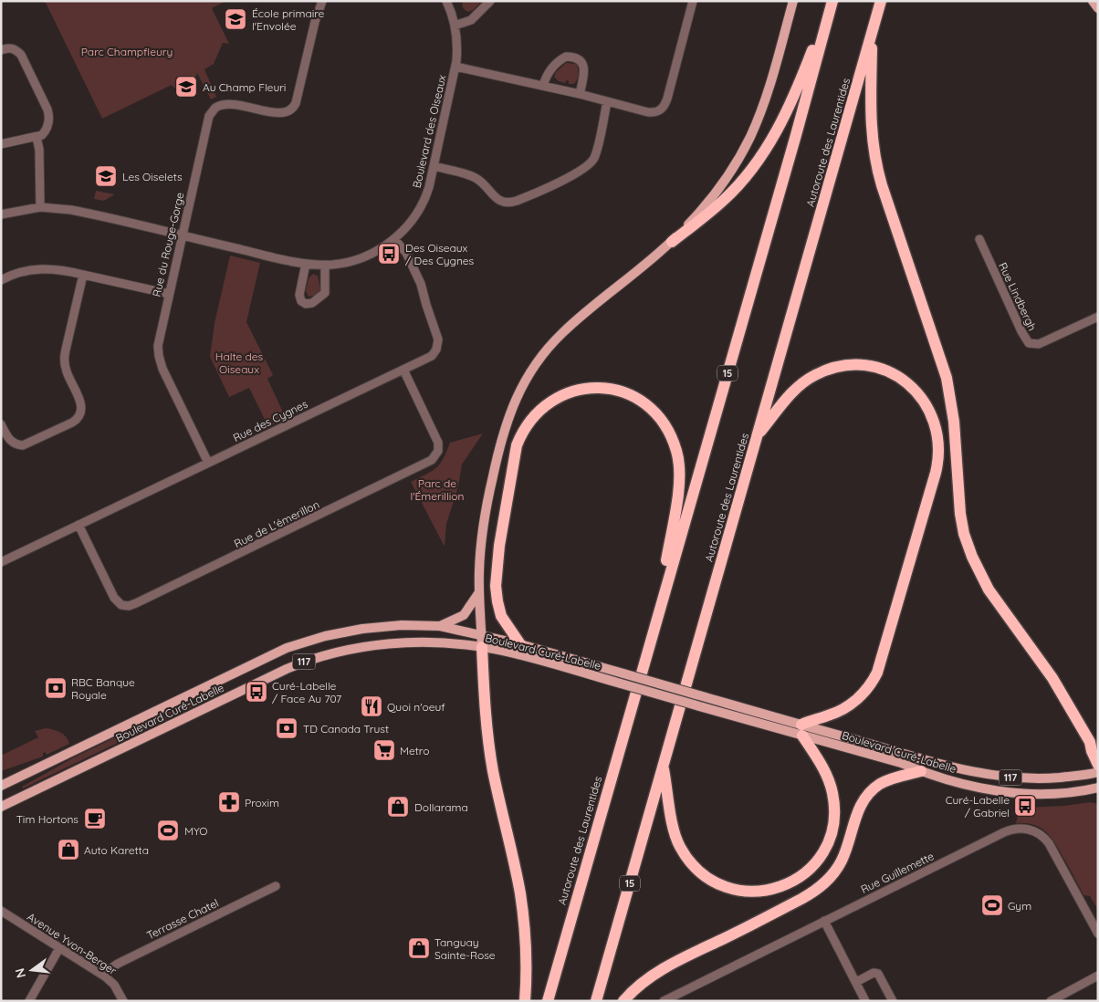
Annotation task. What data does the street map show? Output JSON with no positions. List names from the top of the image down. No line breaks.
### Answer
{"streets":{"highway":["Autoroute des Laurentides","15"],"main road":["Boulevard Curé-Labelle","117"],"street":["Boulevard des Oiseaux","Rue du Rouge-Gorge","Rue Lindbergh","Rue des Cygnes","Rue de L'émerillon","Rue Guillemette","Terrasse Chatel","Avenue Yvon-Berger"]},"crossings":[["Boulevard des Oiseaux","Rue du Rouge-Gorge"],["Boulevard des Oiseaux","Rue des Cygnes"],["Rue du Rouge-Gorge","Rue des Cygnes"],["Rue des Cygnes","Rue de L'émerillon"],["Terrasse Chatel","Avenue Yvon-Berger"]],"parks":["Parc Champfleury","Halte des Oiseaux","Parc de l'Émerillion"],"places":{"school or university":["École primaire l'Envolée","Au Champ Fleuri","Les Oiselets"],"bus stop":["Des Oiseaux / Des Cygnes","Curé-Labelle / Face Au 707","Curé-Labelle / Gabriel"],"bank":["RBC Banque Royale","TD Canada Trust"],"restaurant":["Quoi n'oeuf"],"supermarket":["Metro"],"pharmacy":["Proxim"],"shop":["Dollarama","Auto Karetta","Tanguay Sainte-Rose"],"cafe":["Tim Hortons"],"sports":["MYO","Gym"]},"north":"left"}
